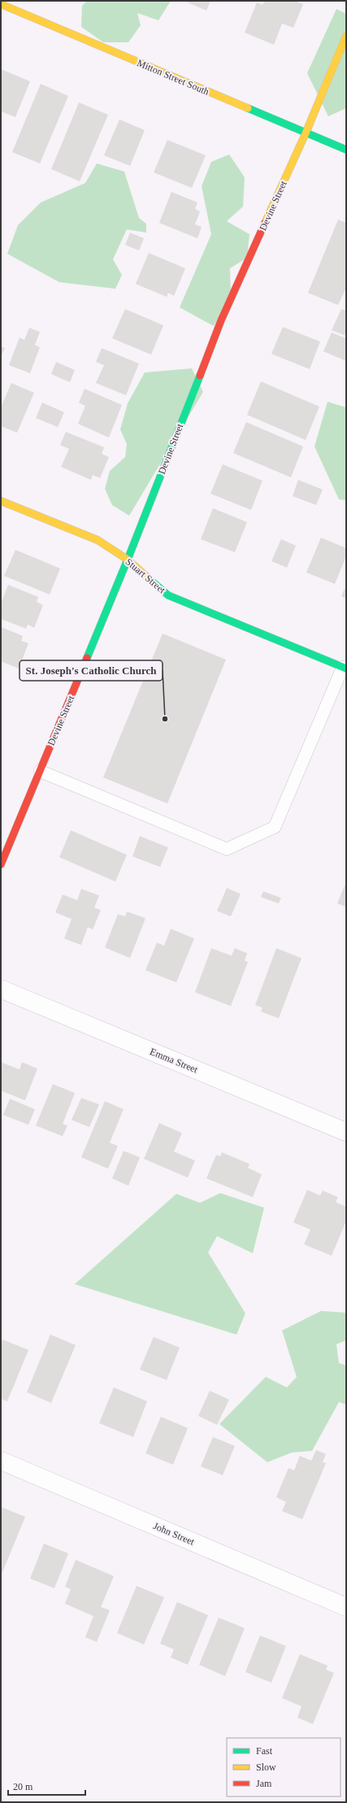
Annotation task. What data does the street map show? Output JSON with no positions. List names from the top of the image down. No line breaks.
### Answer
{"streets":{"street":["Mitton Street South","Devine Street","Stuart Street","Emma Street","John Street"]},"crossings":[["Mitton Street South","Devine Street"],["Devine Street","Stuart Street"]],"places":["St. Joseph's Catholic Church"],"legend":["Fast","Slow","Jam"],"scale_bar":"20 m"}
